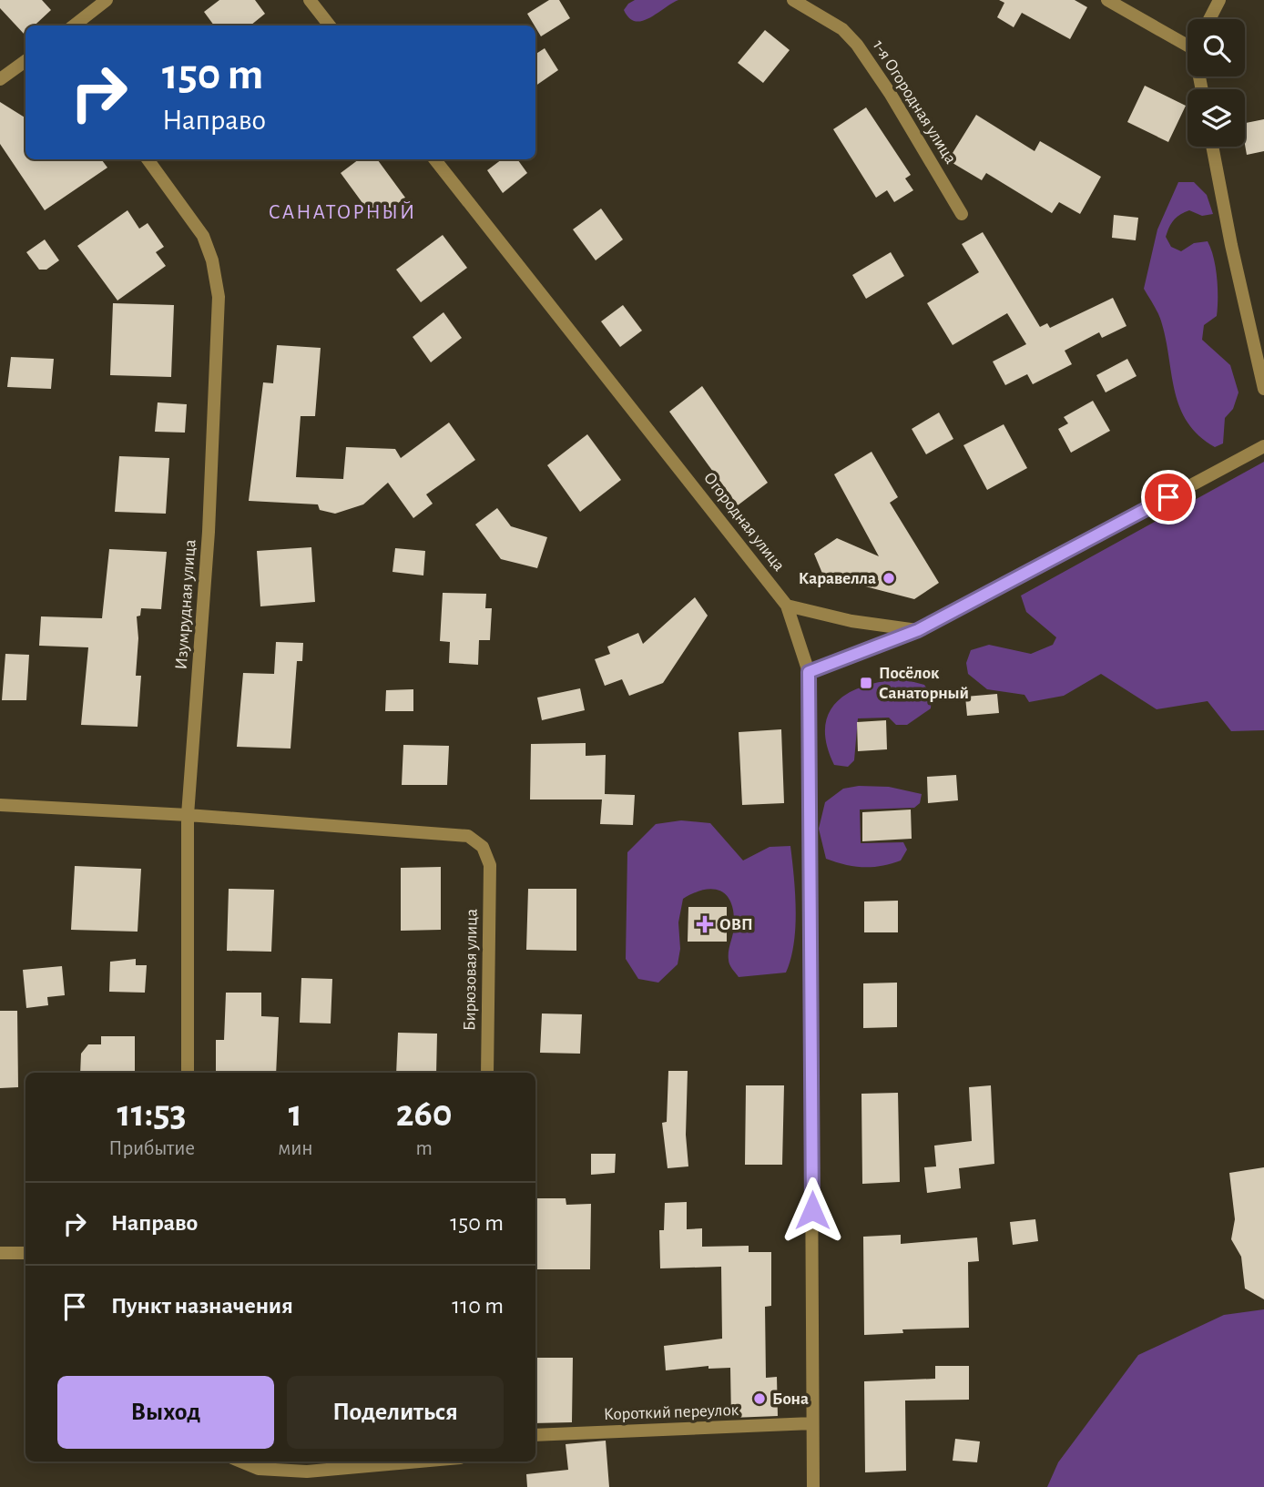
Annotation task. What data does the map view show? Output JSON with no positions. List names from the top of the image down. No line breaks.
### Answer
{"streets":{"street":["1-я Огородная улица","Огородная улица","Изумрудная улица","Бирюзовая улица","Короткий переулок"]},"crossings":[["Огородная улица","Короткий переулок"],["Изумрудная улица","Бирюзовая улица"]],"districts":["САНАТОРНЫЙ"],"places":{"other":["Каравелла","Бона"],"transit":["Посёлок Санаторный"],"health":["ОВП"]},"page":{"turn":["150 m","Направо"],"eta":["11:53","Прибытие","1","мин","260","m"],"list":[{"name":"Направо","value":"150 m"},{"name":"Пункт назначения","value":"110 m"}],"buttons":["Выход","Поделиться"]}}
